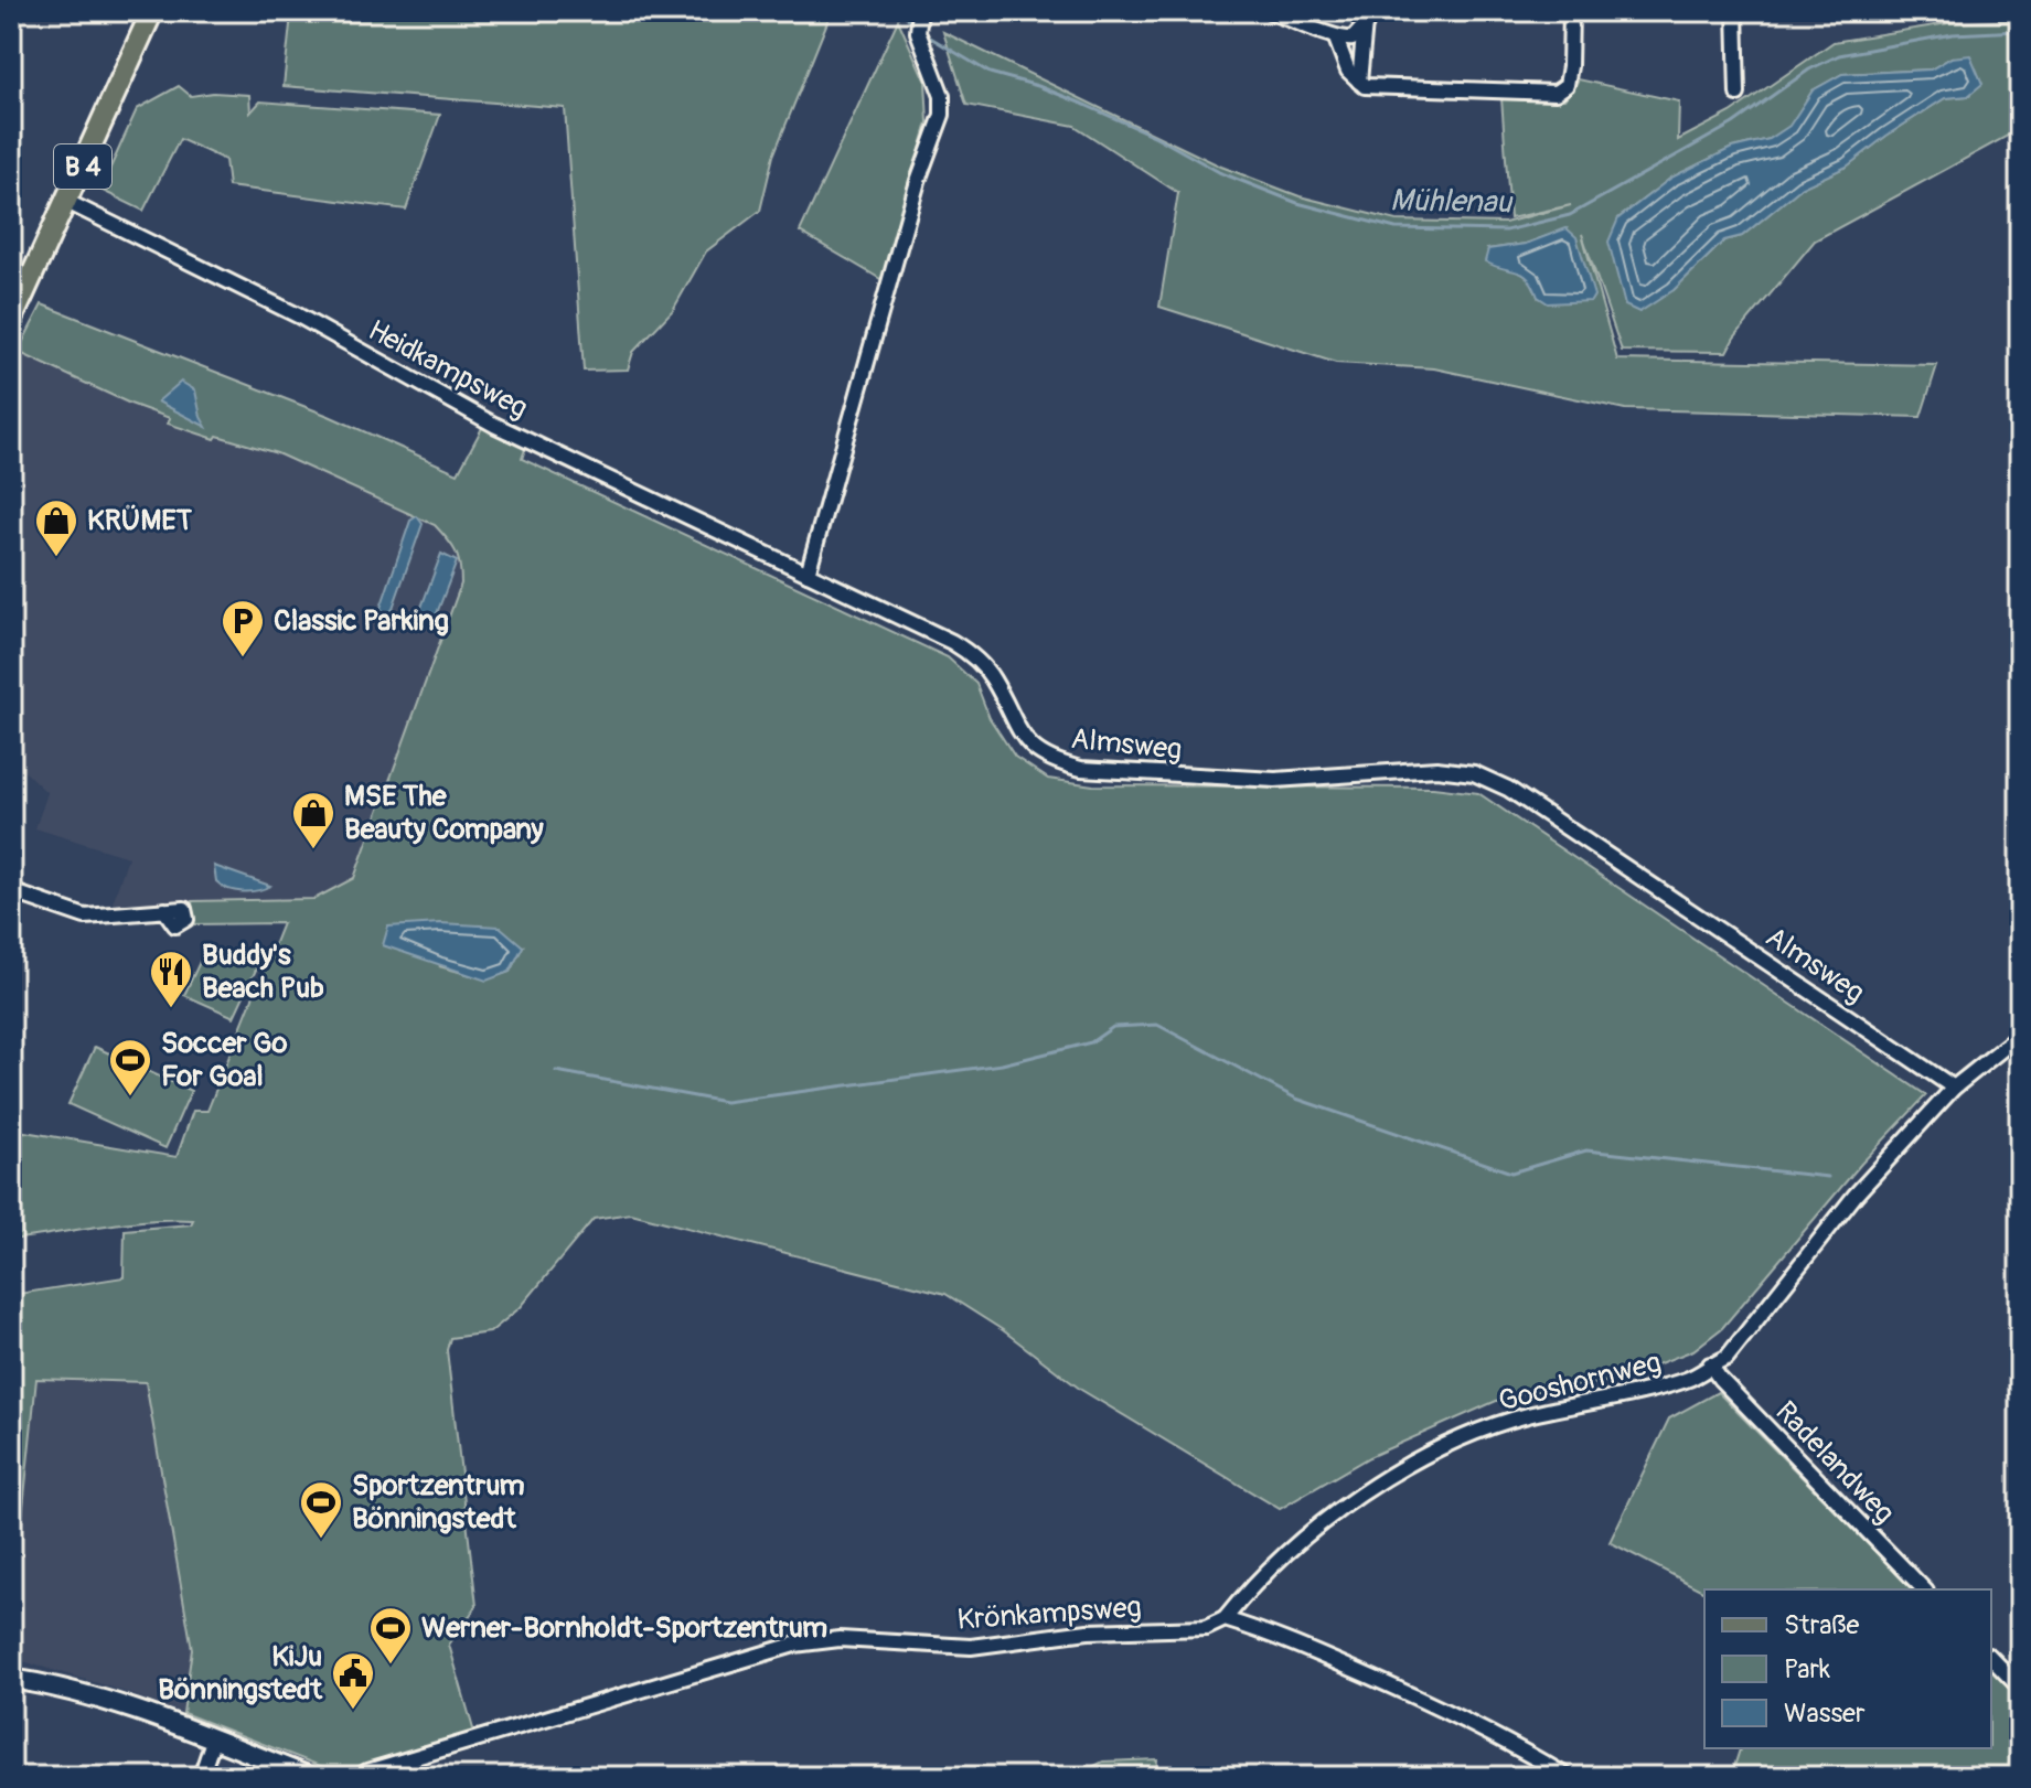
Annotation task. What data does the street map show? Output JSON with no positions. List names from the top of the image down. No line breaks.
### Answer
{"streets":{"main road":["B 4"],"street":["Heidkampsweg","Almsweg","Gooshornweg","Radelandweg","Krönkampsweg"]},"crossings":[["B 4","Heidkampsweg"],["Heidkampsweg","Almsweg"],["Almsweg","Gooshornweg"],["Gooshornweg","Radelandweg"],["Gooshornweg","Krönkampsweg"]],"water":["Mühlenau"],"places":{"shop":["KRÜMET","MSE The Beauty Company"],"parking":["Classic Parking"],"restaurant":["Buddy's Beach Pub"],"sports":["Soccer Go For Goal","Sportzentrum Bönningstedt","Werner-Bornholdt-Sportzentrum"],"public building":["KiJu Bönningstedt"]},"legend":["Straße","Park","Wasser"]}
